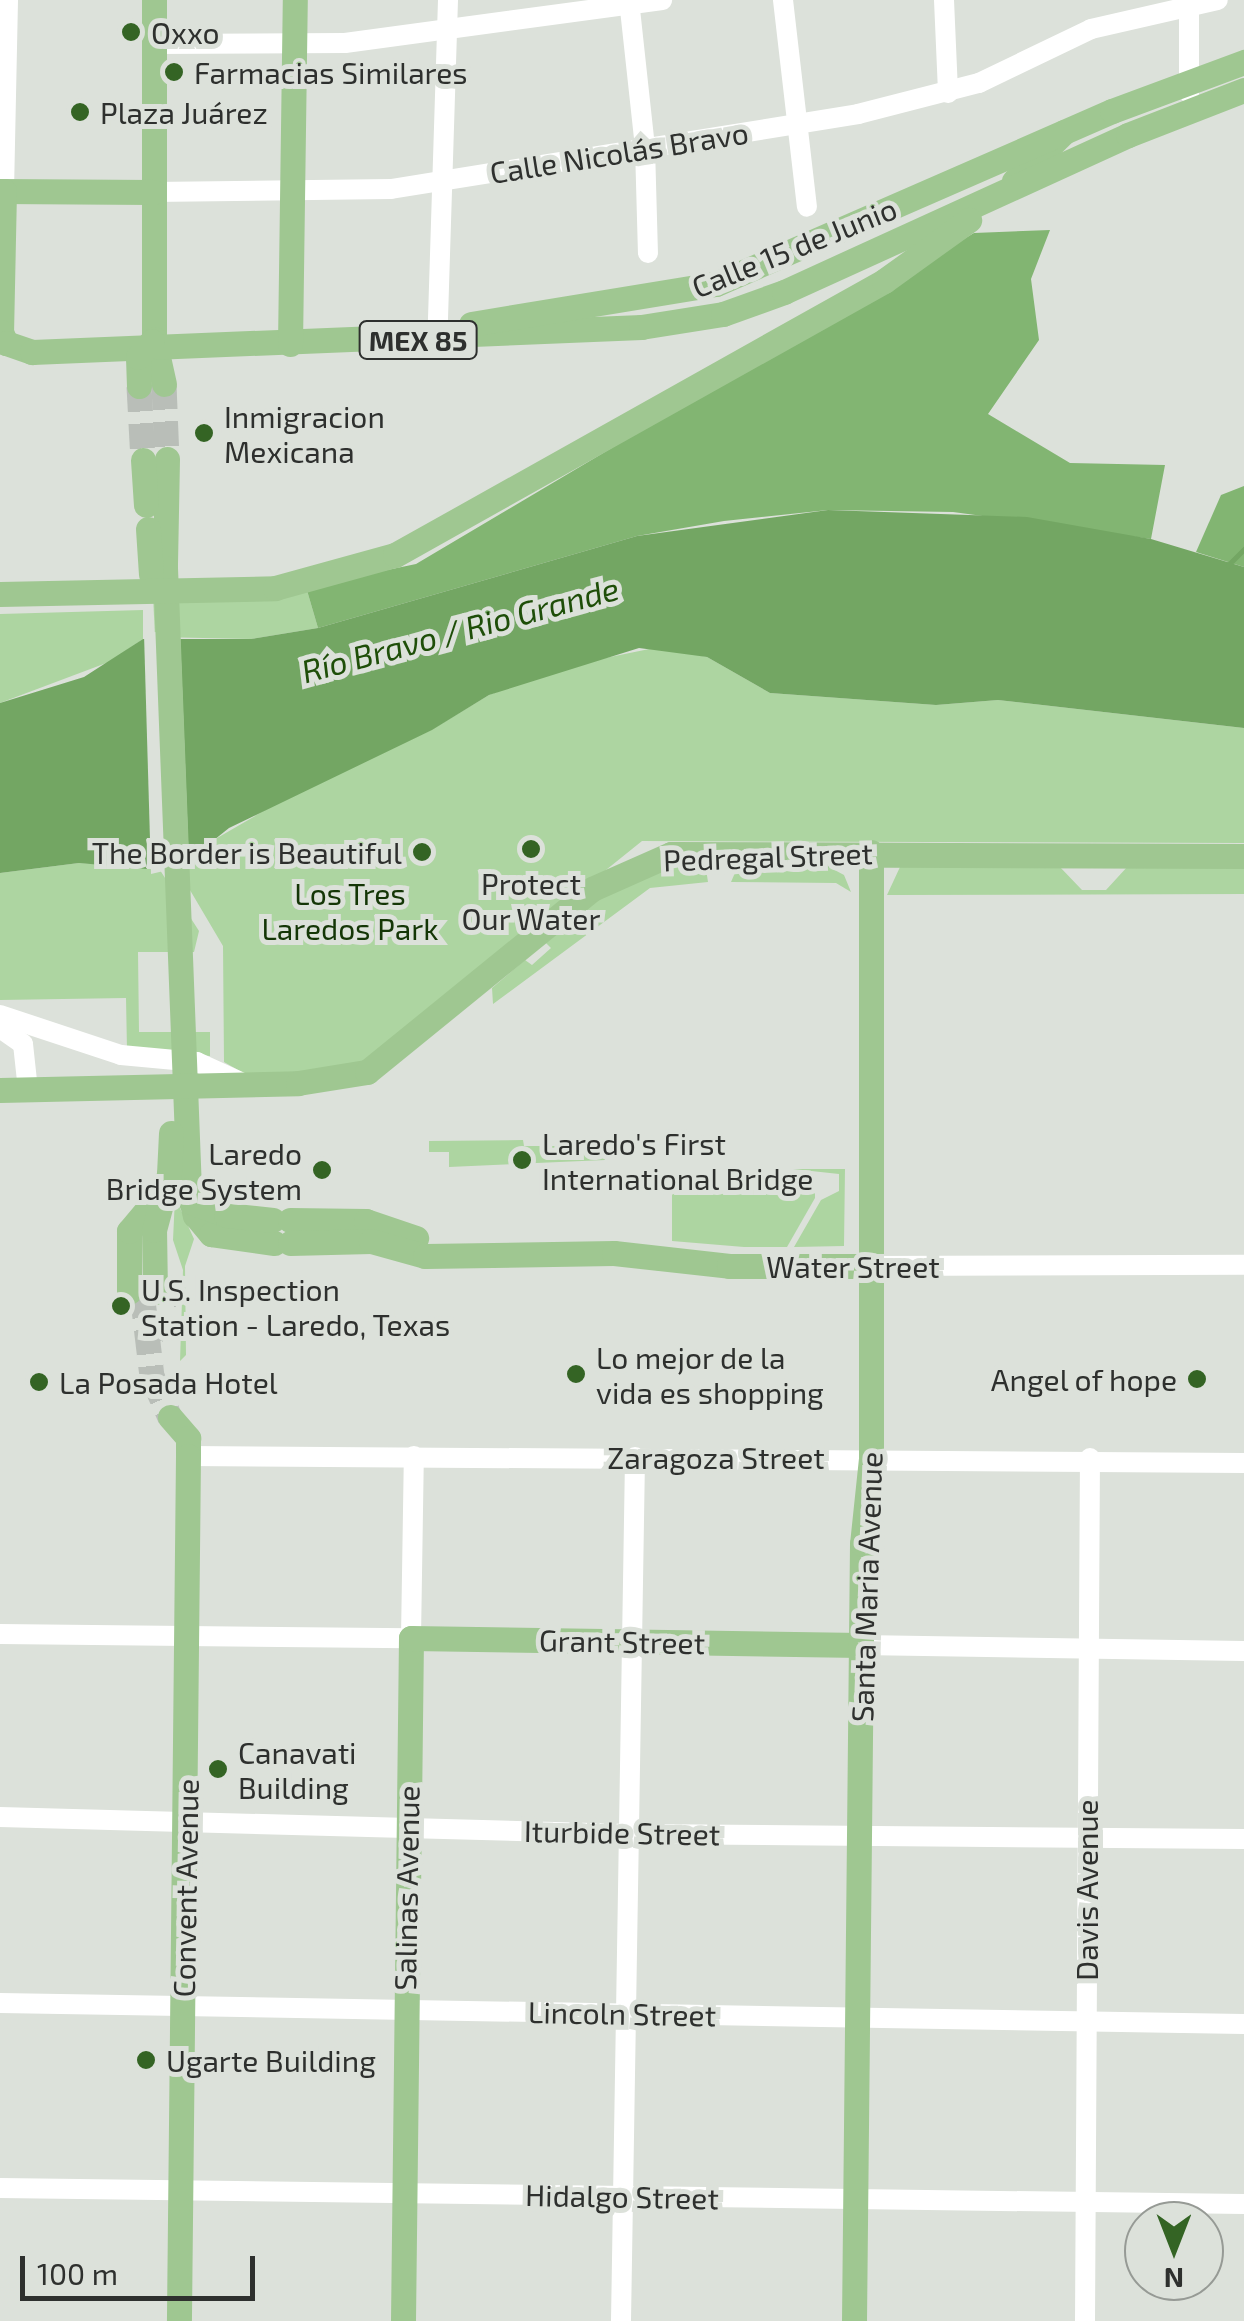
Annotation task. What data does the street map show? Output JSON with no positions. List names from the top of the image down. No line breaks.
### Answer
{"streets":{"main road":["Calle Nicolás Bravo","Calle 15 de Junio","MEX 85","Pedregal Street","Water Street","Santa Maria Avenue","Grant Street","Convent Avenue","Salinas Avenue"],"street":["Zaragoza Street","Iturbide Street","Davis Avenue","Lincoln Street","Hidalgo Street"]},"crossings":[["Calle Nicolás Bravo","Calle 15 de Junio"],["Pedregal Street","Santa Maria Avenue"],["Water Street","Santa Maria Avenue"],["Zaragoza Street","Santa Maria Avenue"],["Zaragoza Street","Convent Avenue"],["Zaragoza Street","Salinas Avenue"],["Zaragoza Street","Davis Avenue"],["Santa Maria Avenue","Grant Street"],["Santa Maria Avenue","Iturbide Street"],["Santa Maria Avenue","Lincoln Street"],["Santa Maria Avenue","Hidalgo Street"],["Grant Street","Convent Avenue"],["Grant Street","Salinas Avenue"],["Grant Street","Davis Avenue"],["Iturbide Street","Convent Avenue"],["Iturbide Street","Salinas Avenue"],["Iturbide Street","Davis Avenue"],["Convent Avenue","Lincoln Street"],["Convent Avenue","Hidalgo Street"],["Salinas Avenue","Lincoln Street"],["Salinas Avenue","Hidalgo Street"],["Davis Avenue","Lincoln Street"],["Davis Avenue","Hidalgo Street"]],"water":["Río Bravo / Rio Grande"],"parks":["Los Tres Laredos Park"],"places":["Oxxo","Farmacias Similares","Plaza Juárez","Inmigracion Mexicana","Protect Our Water","The Border is Beautiful","Laredo's First International Bridge","Laredo Bridge System","U.S. Inspection Station - Laredo, Texas","Lo mejor de la vida es shopping","Angel of hope","La Posada Hotel","Canavati Building","Ugarte Building"],"scale_bar":"100 m","north":"bottom"}
